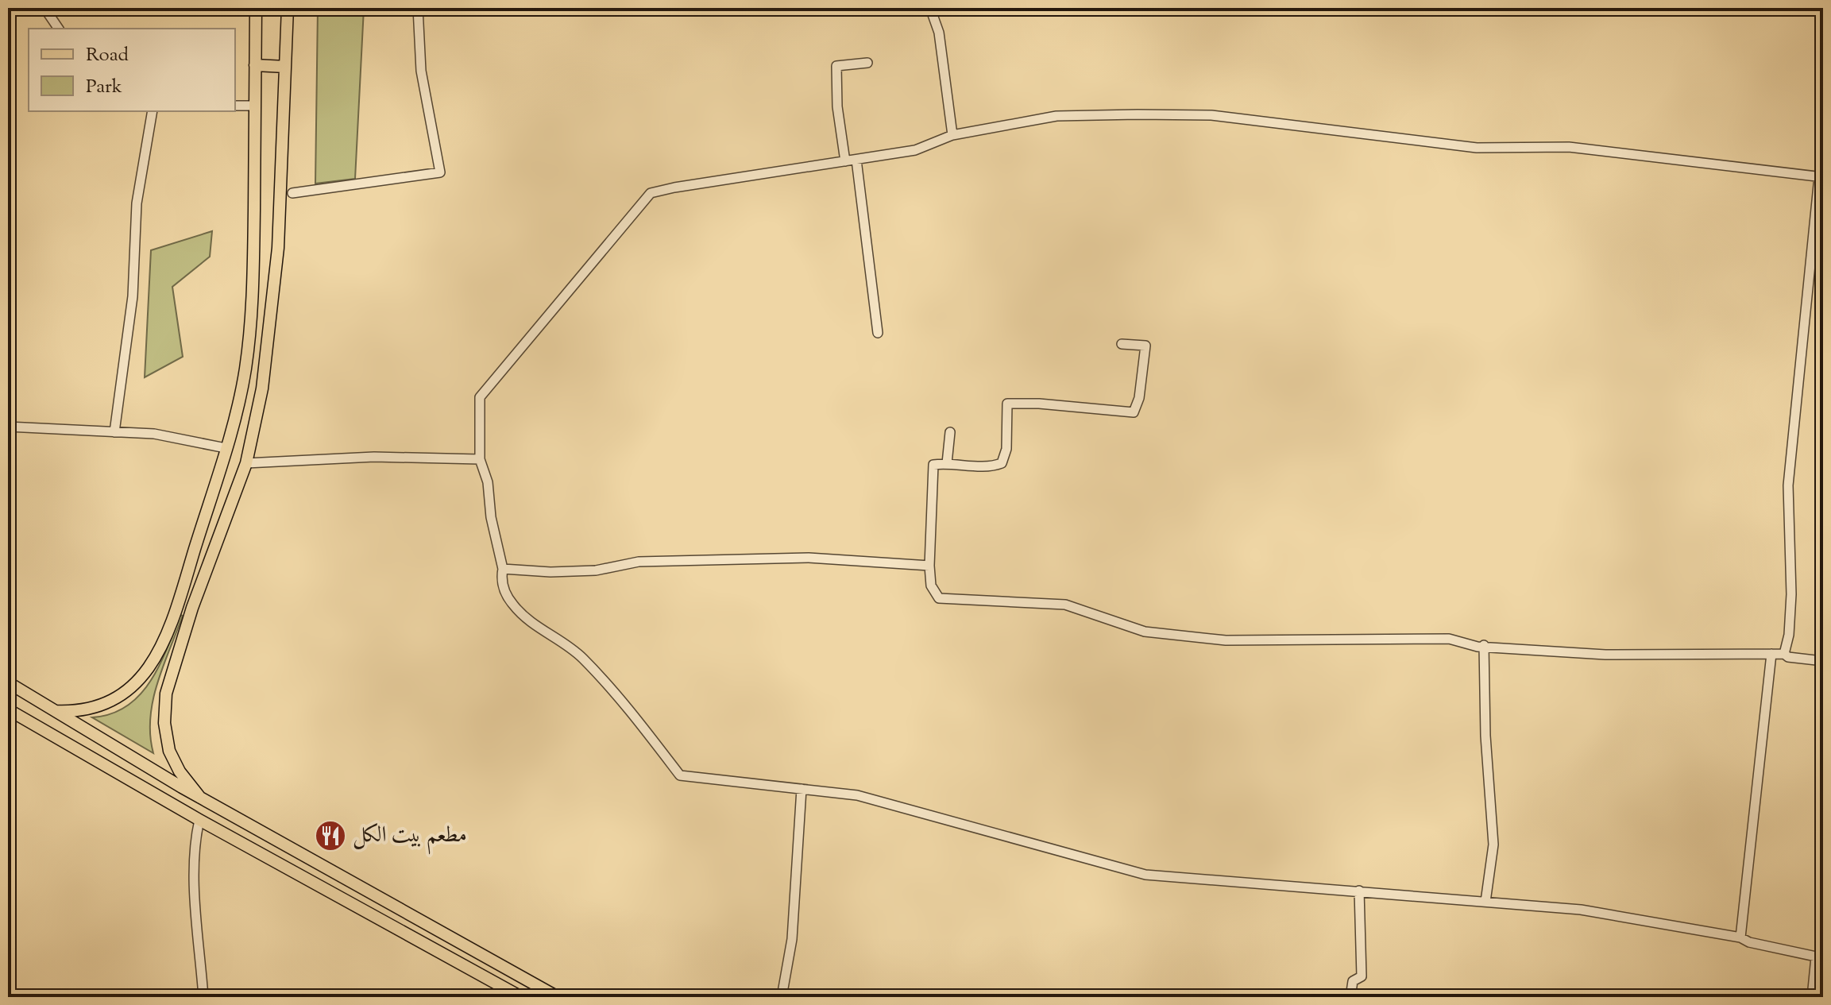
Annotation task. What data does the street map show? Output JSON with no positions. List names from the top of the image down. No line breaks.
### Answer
{"places":{"restaurant":["مطعم بيت الكل"]},"legend":["Road","Park"]}
